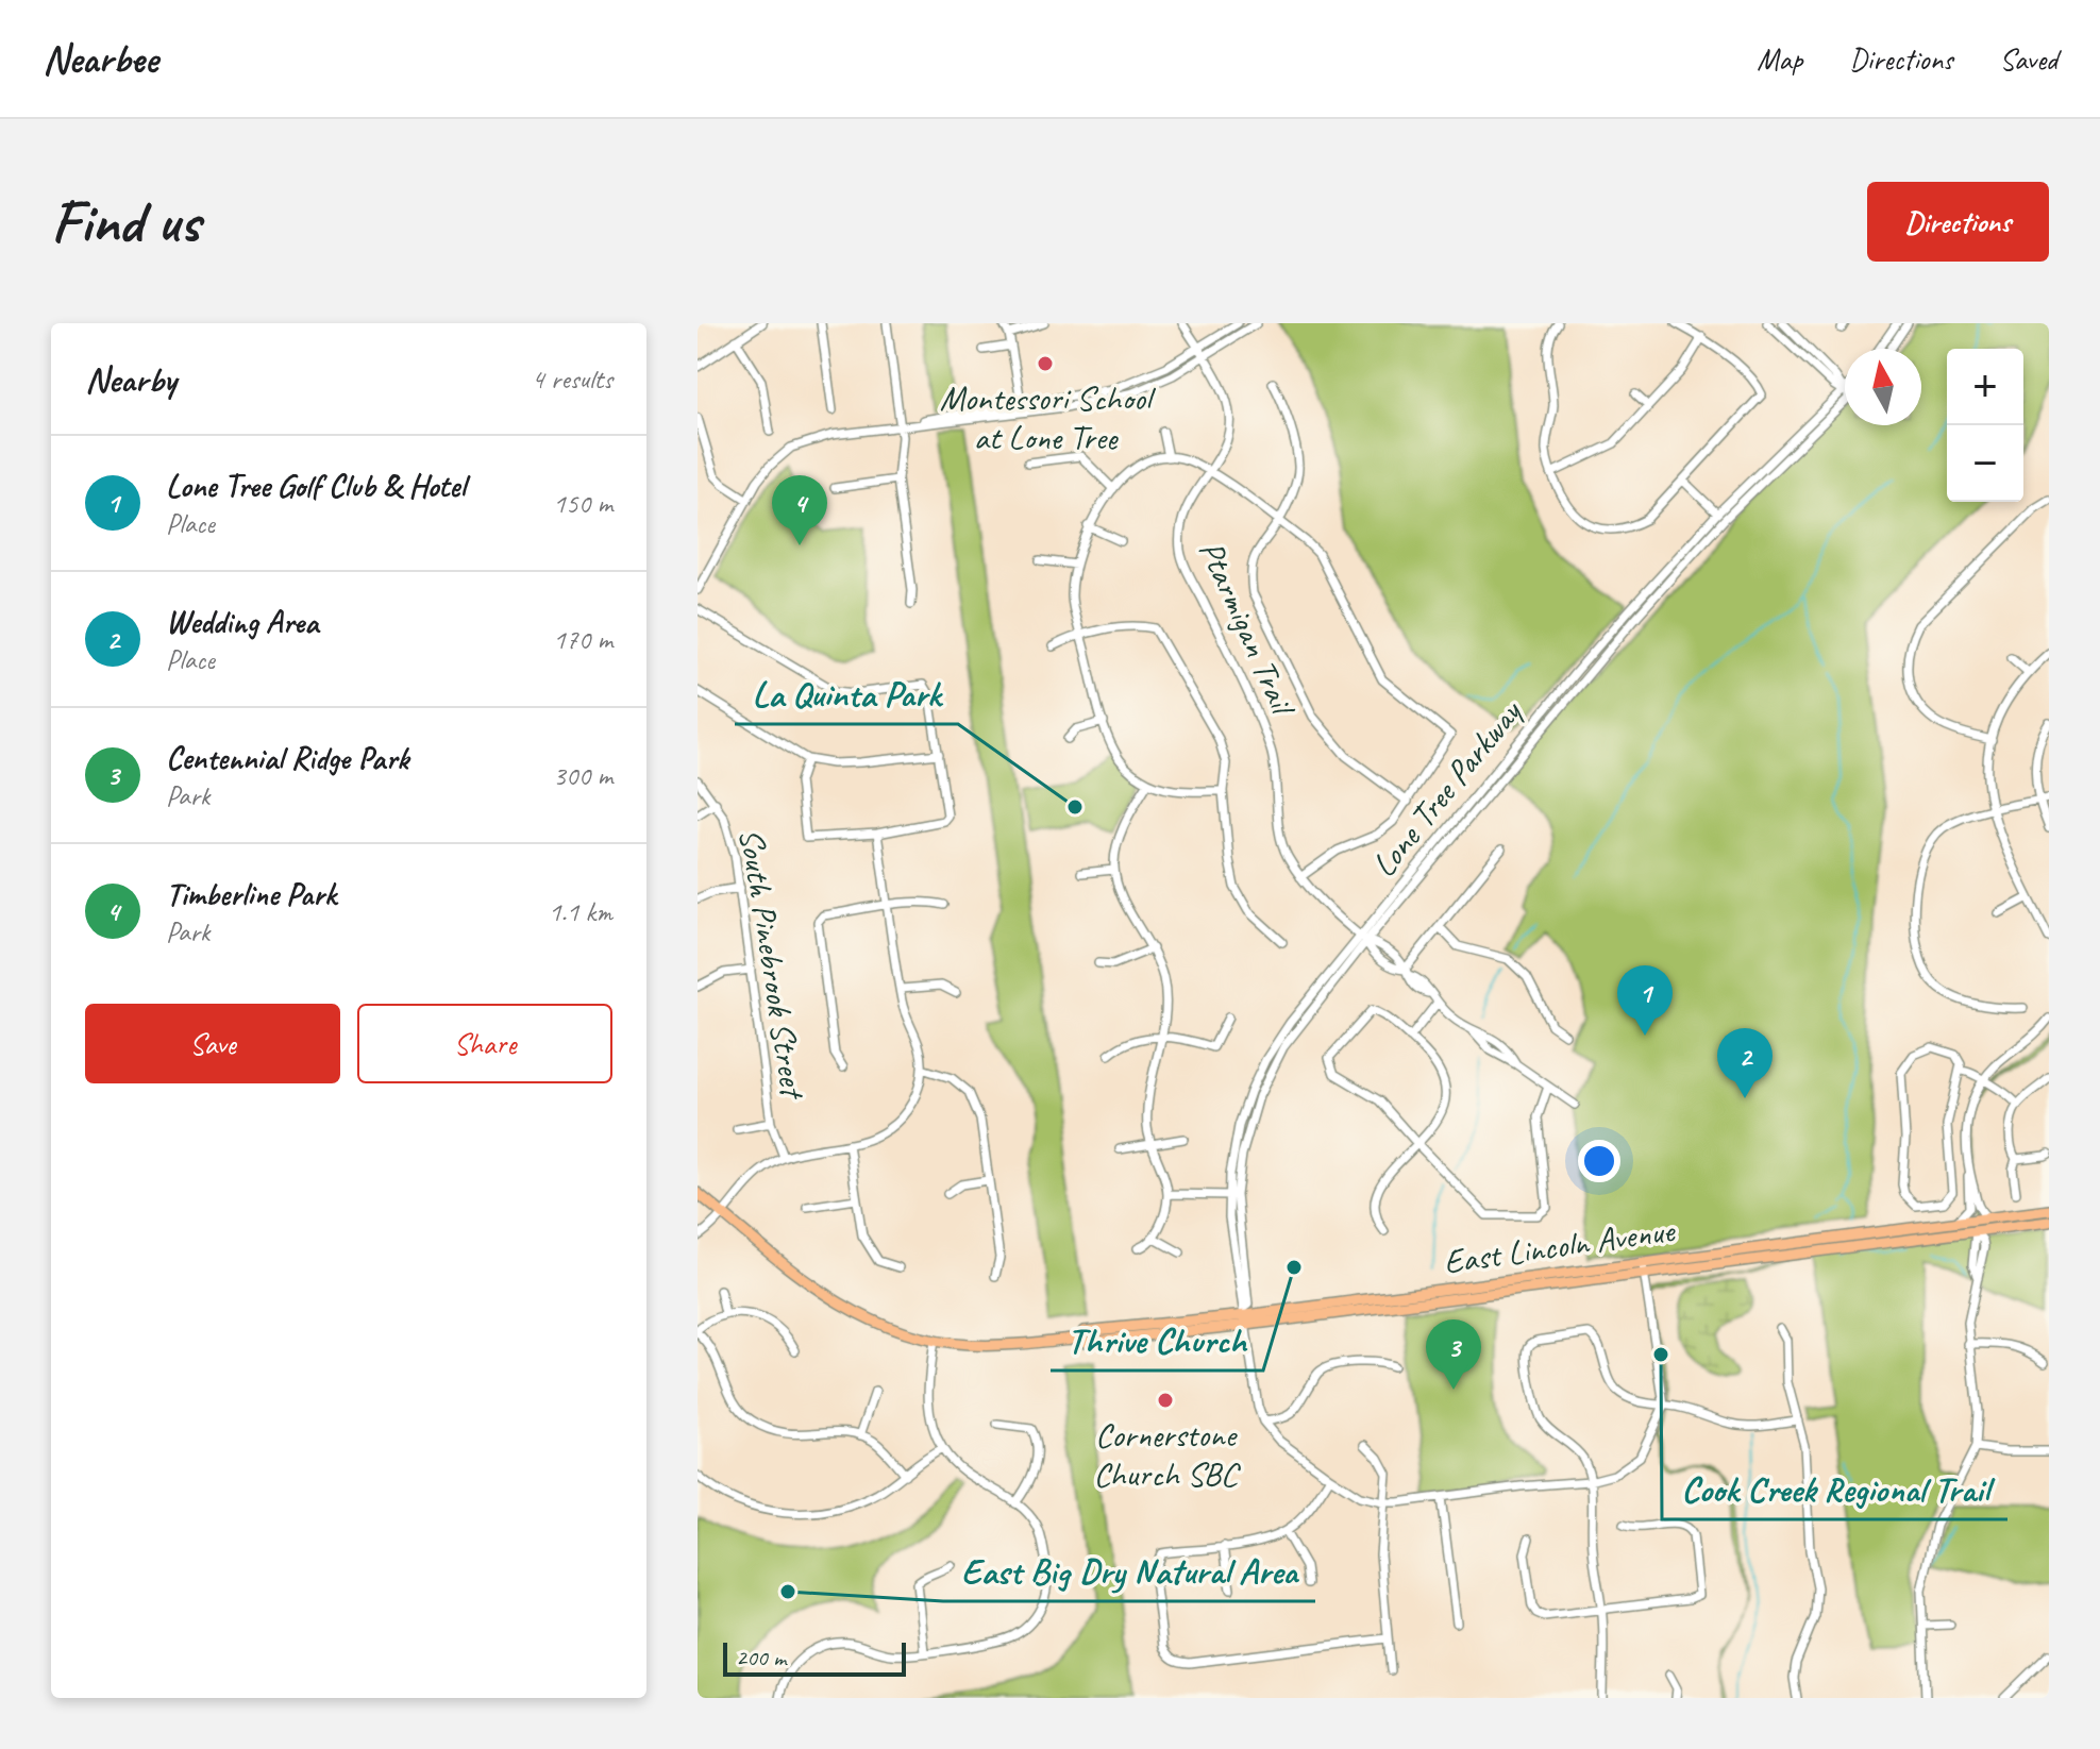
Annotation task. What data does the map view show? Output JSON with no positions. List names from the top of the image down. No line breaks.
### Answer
{"streets":{"main road":["East Lincoln Avenue"],"street":["Ptarmigan Trail","Lone Tree Parkway","South Pinebrook Street"]},"crossings":[["Ptarmigan Trail","Lone Tree Parkway"],["Lone Tree Parkway","East Lincoln Avenue"]],"places":["Montessori School at Lone Tree","La Quinta Park","Thrive Church","Cook Creek Regional Trail","Cornerstone Church SBC","East Big Dry Natural Area"],"scale_bar":"200 m","north":"top","page":{"header":"Nearbee","nav":["Map","Directions","Saved"],"buttons":["Directions",["Save","Share"]],"title":"Find us","heading":["Nearby","4 results"],"map_buttons":["+","−"],"list":[{"mark":"1","name":"Lone Tree Golf Club & Hotel","note":"Place","value":"150 m"},{"mark":"2","name":"Wedding Area","note":"Place","value":"170 m"},{"mark":"3","name":"Centennial Ridge Park","note":"Park","value":"300 m"},{"mark":"4","name":"Timberline Park","note":"Park","value":"1.1 km"}],"pins":["4","1","2","3"],"scale":"200 m"}}
